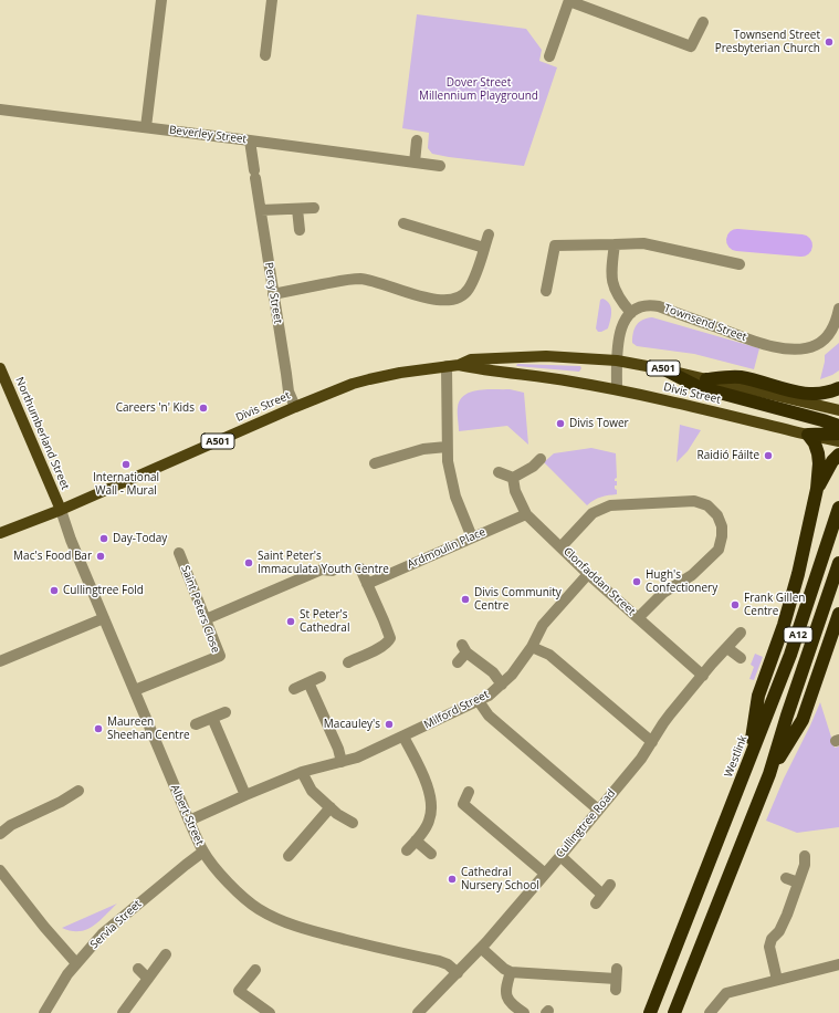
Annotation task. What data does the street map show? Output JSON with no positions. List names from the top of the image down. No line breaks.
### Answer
{"streets":{"highway":["A12","Westlink"],"main road":["A501","Divis Street","Northumberland Street"],"street":["Beverley Street","Percy Street","Townsend Street","Ardmoulin Place","Clonfaddan Street","Saint Peters Close","Milford Street","Albert Street","Cullingtree Road","Servia Street"]},"crossings":[["Beverley Street","Percy Street"],["Percy Street","Divis Street"],["A501","Divis Street"],["A501","Northumberland Street"],["A501","Albert Street"],["Divis Street","Northumberland Street"],["Divis Street","Albert Street"],["Northumberland Street","Albert Street"],["Ardmoulin Place","Clonfaddan Street"],["Clonfaddan Street","Milford Street"],["Clonfaddan Street","Cullingtree Road"],["Saint Peters Close","Albert Street"],["Milford Street","Albert Street"],["Albert Street","Cullingtree Road"],["Albert Street","Servia Street"]],"parks":["Dover Street Millennium Playground"],"places":["Townsend Street Presbyterian Church","Careers 'n' Kids","Divis Tower","Raidió Fáilte","International Wall - Mural","Day-Today","Mac's Food Bar","Saint Peter's Immaculata Youth Centre","Hugh's Confectionery","Cullingtree Fold","Divis Community Centre","Frank Gillen Centre","St Peter's Cathedral","Macauley's","Maureen Sheehan Centre","Cathedral Nursery School"]}
